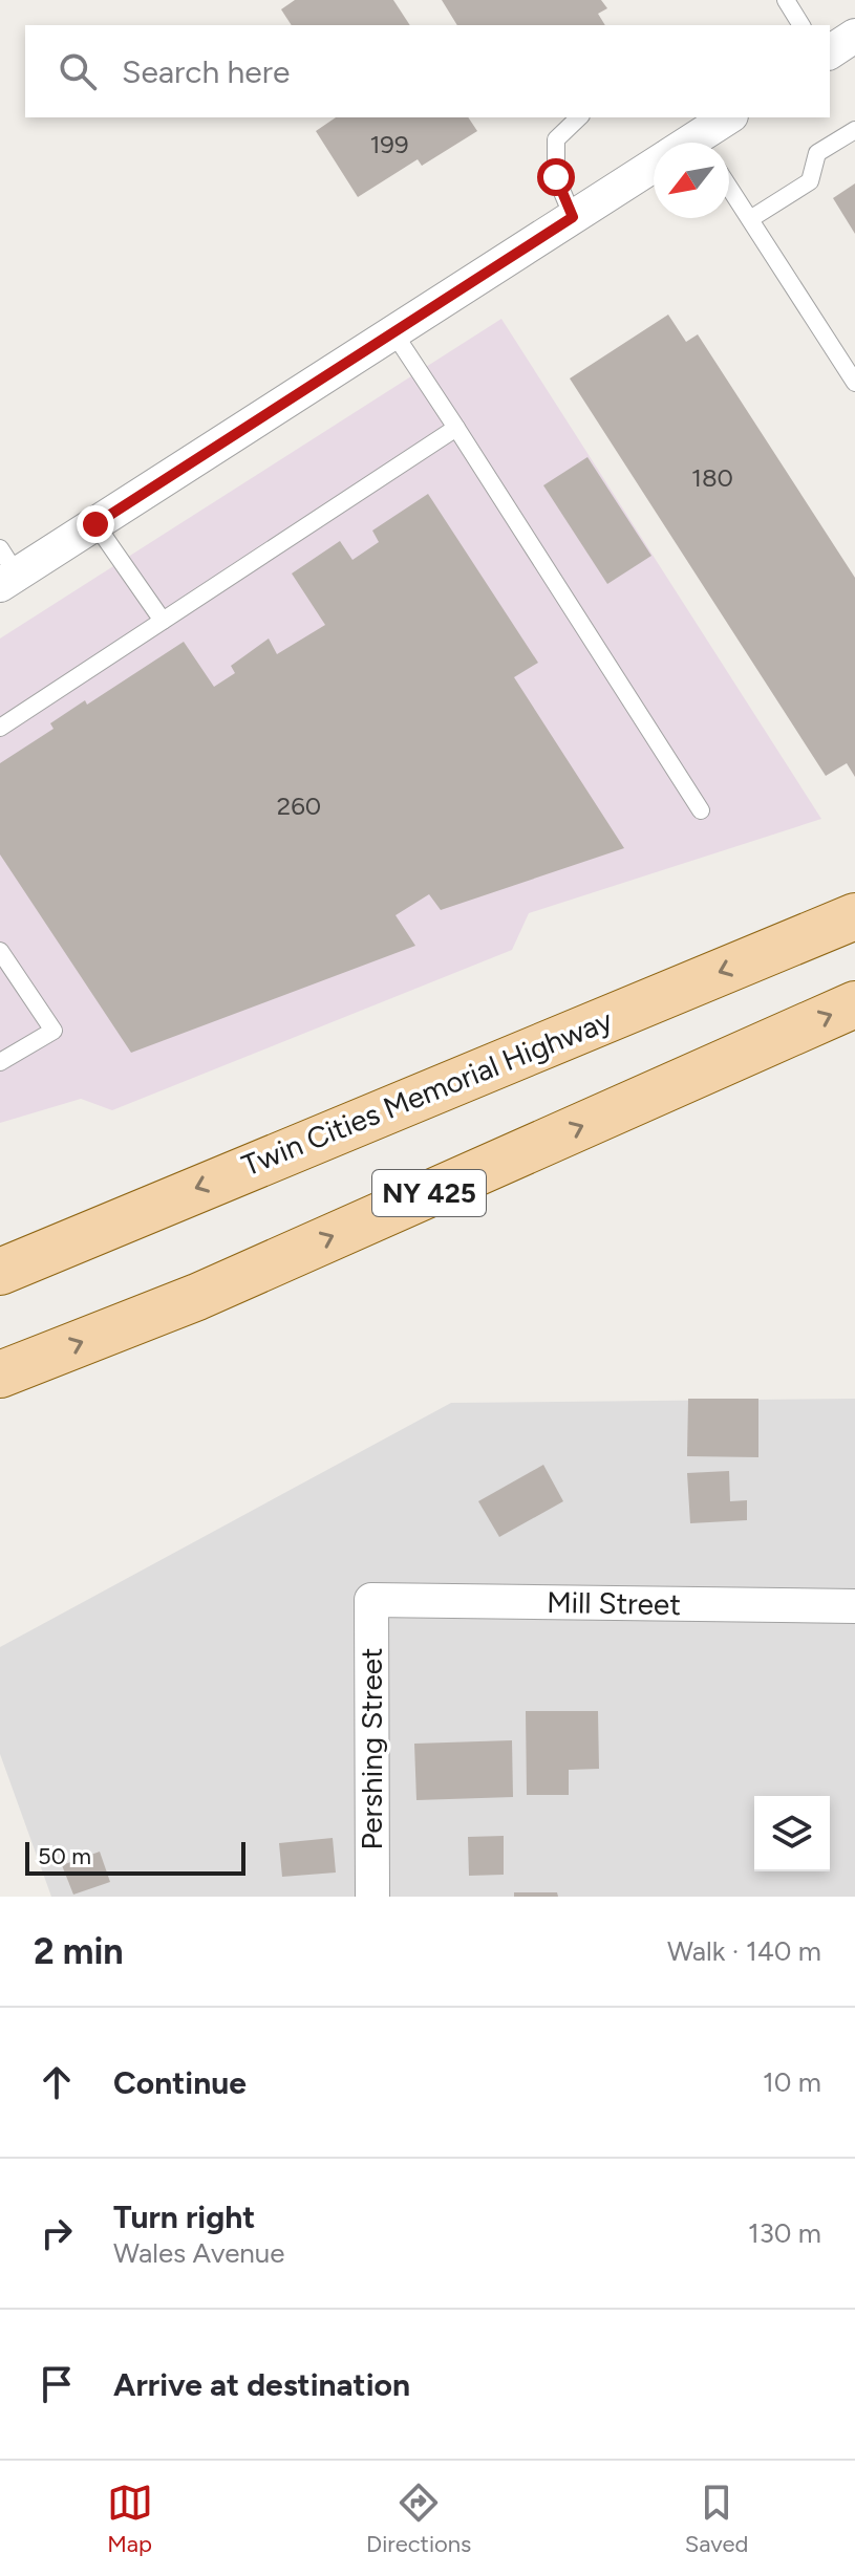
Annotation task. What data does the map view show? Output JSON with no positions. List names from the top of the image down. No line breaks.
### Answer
{"streets":{"main road":["Twin Cities Memorial Highway","NY 425"],"street":["Mill Street","Pershing Street"]},"crossings":[["Mill Street","Pershing Street"]],"house_numbers":["199","180","260"],"scale_bar":"50 m","north":"bottom left","page":{"search":"Search here","scale":"50 m","heading":["2 min","Walk · 140 m"],"list":[["Continue","10 m"],["Turn right","Wales Avenue","130 m"],"Arrive at destination"],"nav":["Map","Directions","Saved"]}}
